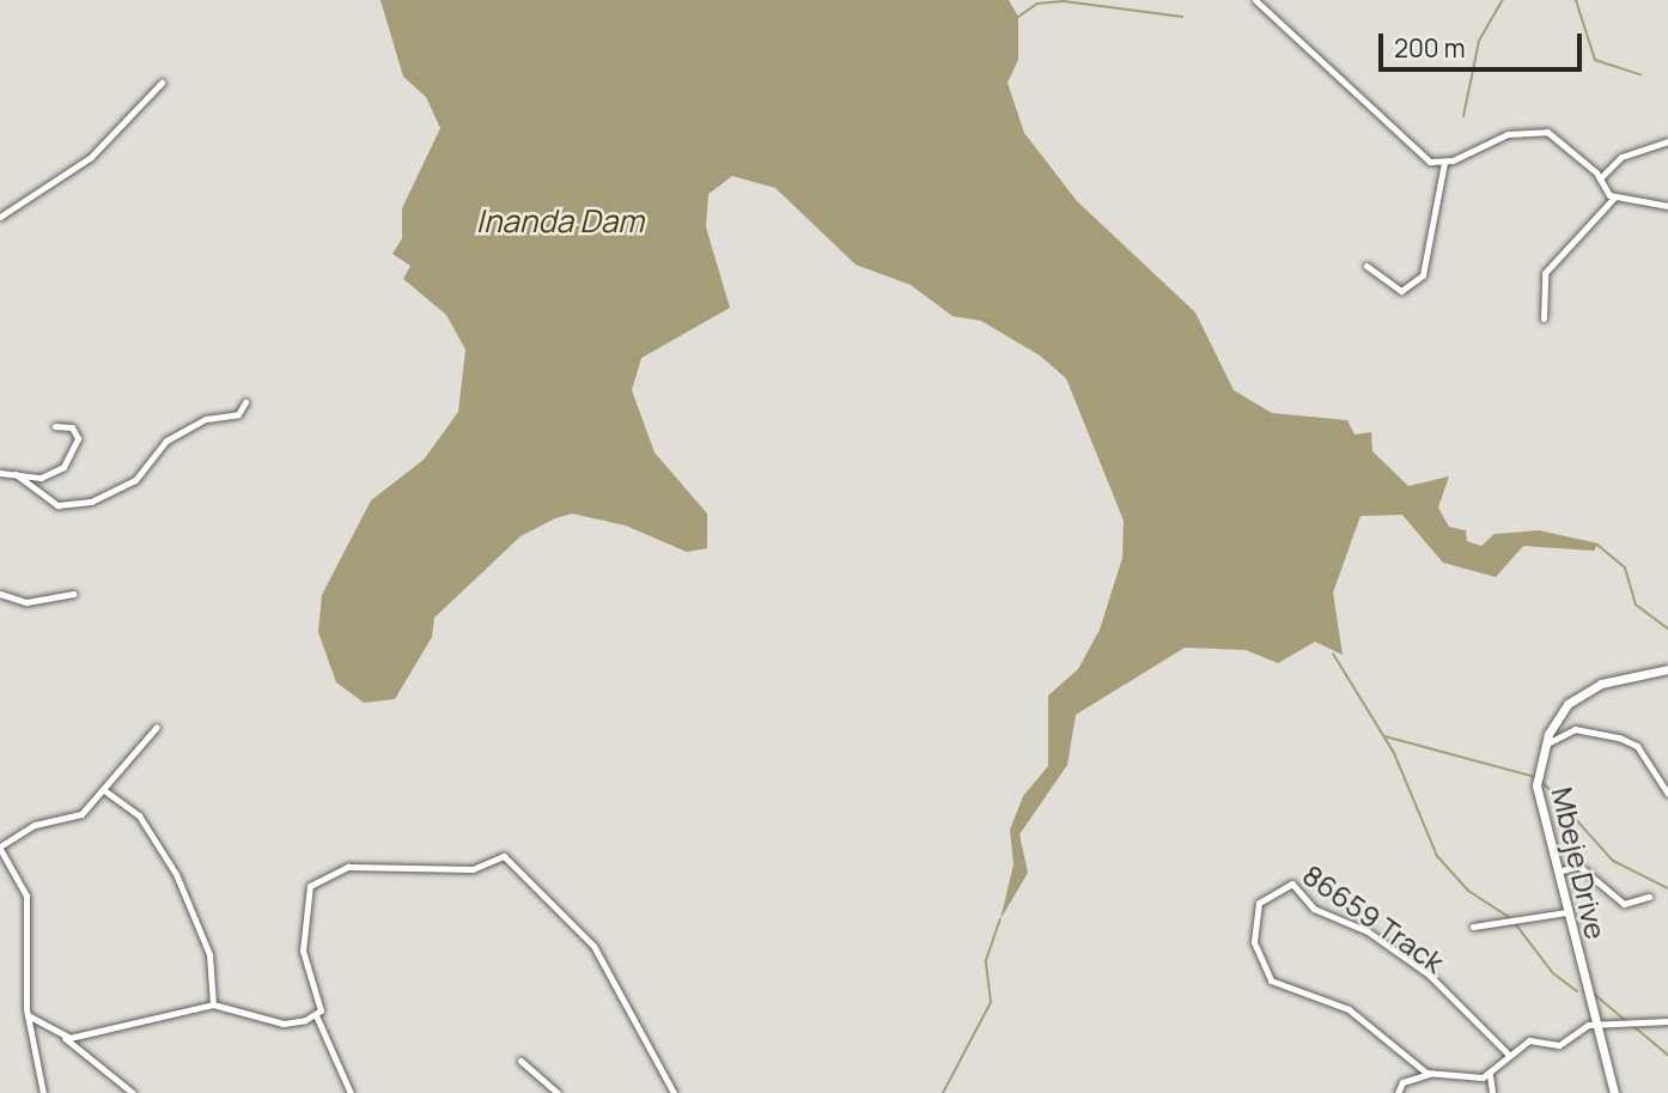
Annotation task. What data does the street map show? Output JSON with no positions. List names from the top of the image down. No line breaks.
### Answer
{"streets":{"street":["Mbeje Drive","86659 Track"]},"water":["Inanda Dam"],"scale_bar":"200 m"}
